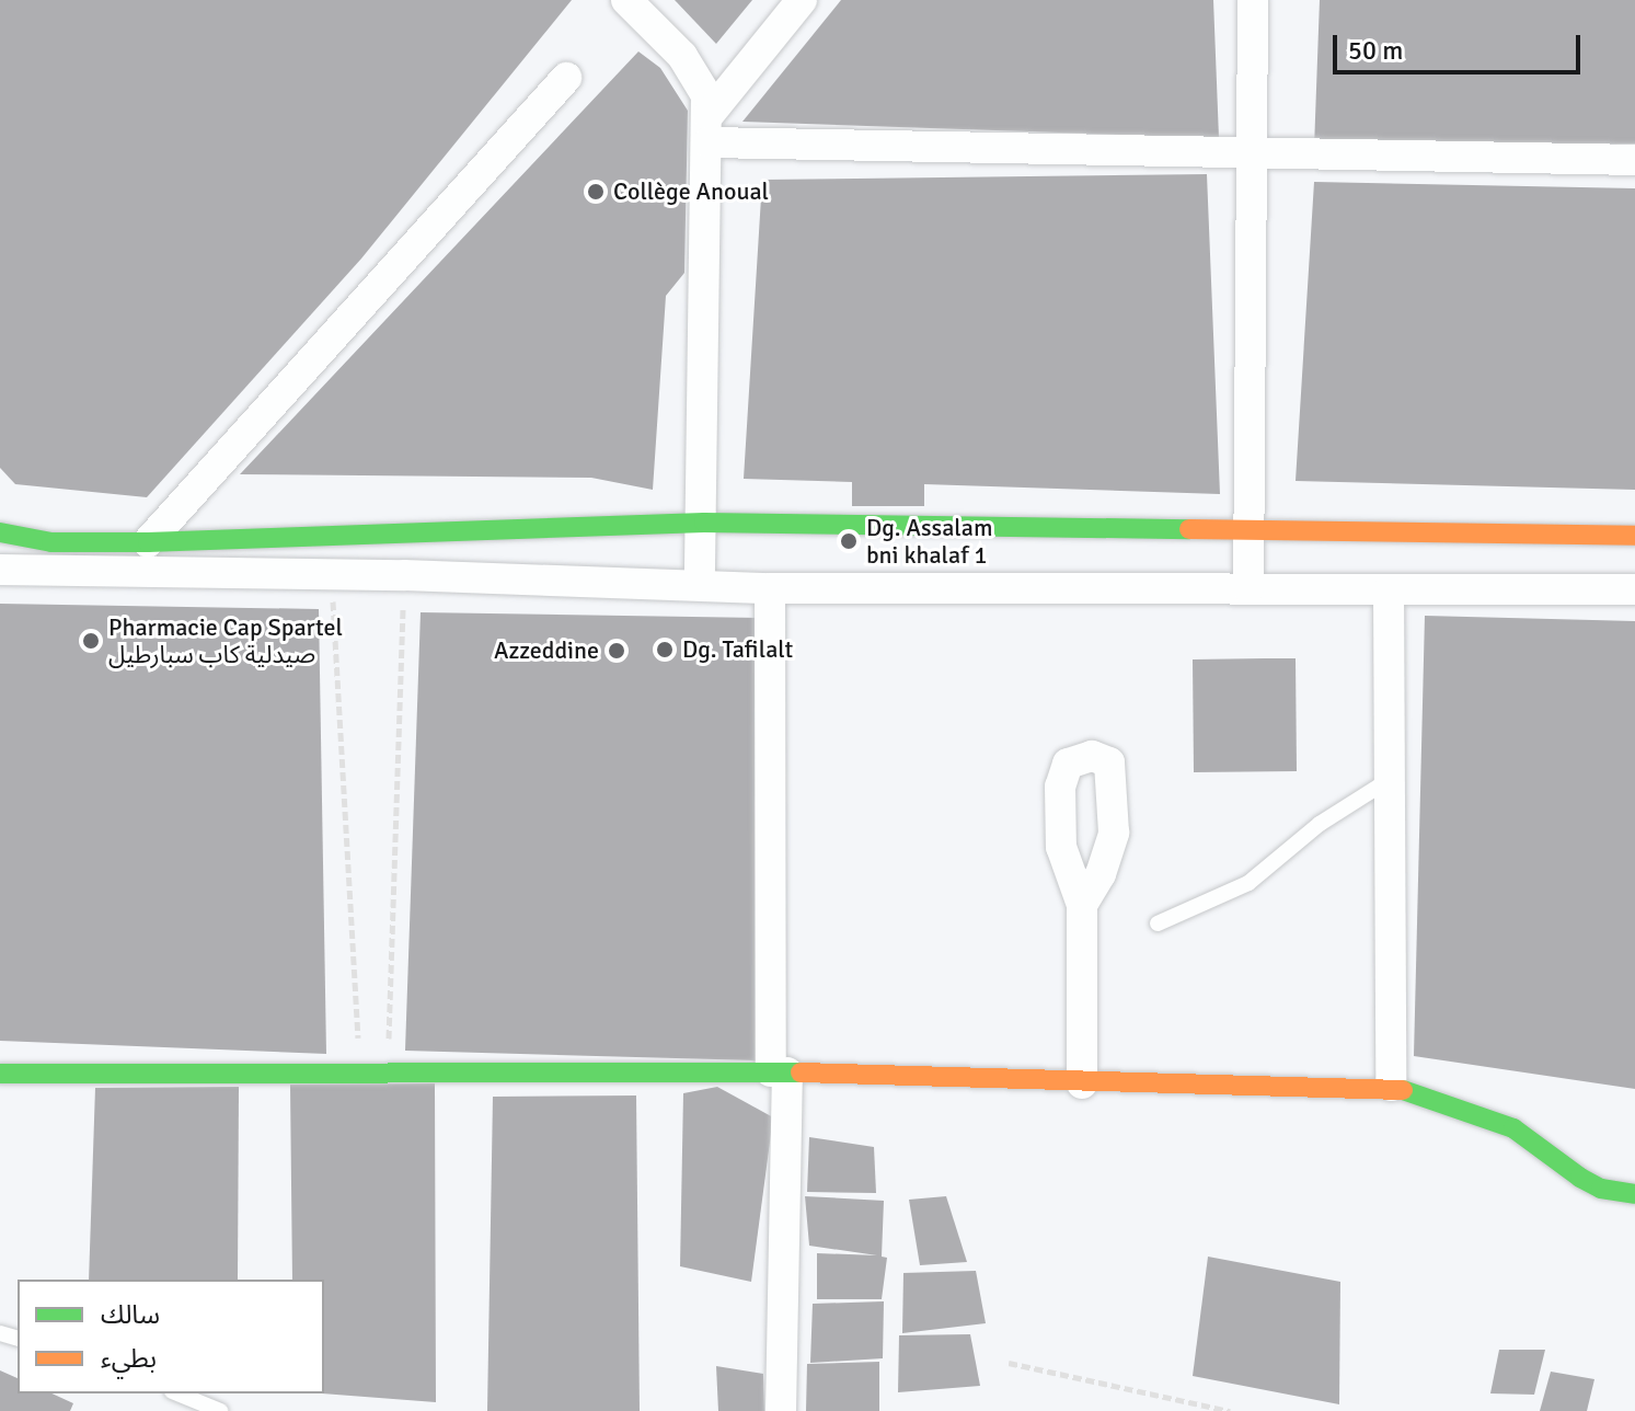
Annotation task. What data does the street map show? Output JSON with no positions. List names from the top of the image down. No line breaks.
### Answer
{"places":["Collège Anoual","Dg. Assalam bni khalaf 1","Pharmacie Cap Spartel صيدلية كاب سبارطيل","Dg. Tafilalt","Azzeddine"],"legend":["سالك","بطيء"],"scale_bar":"50 m"}
